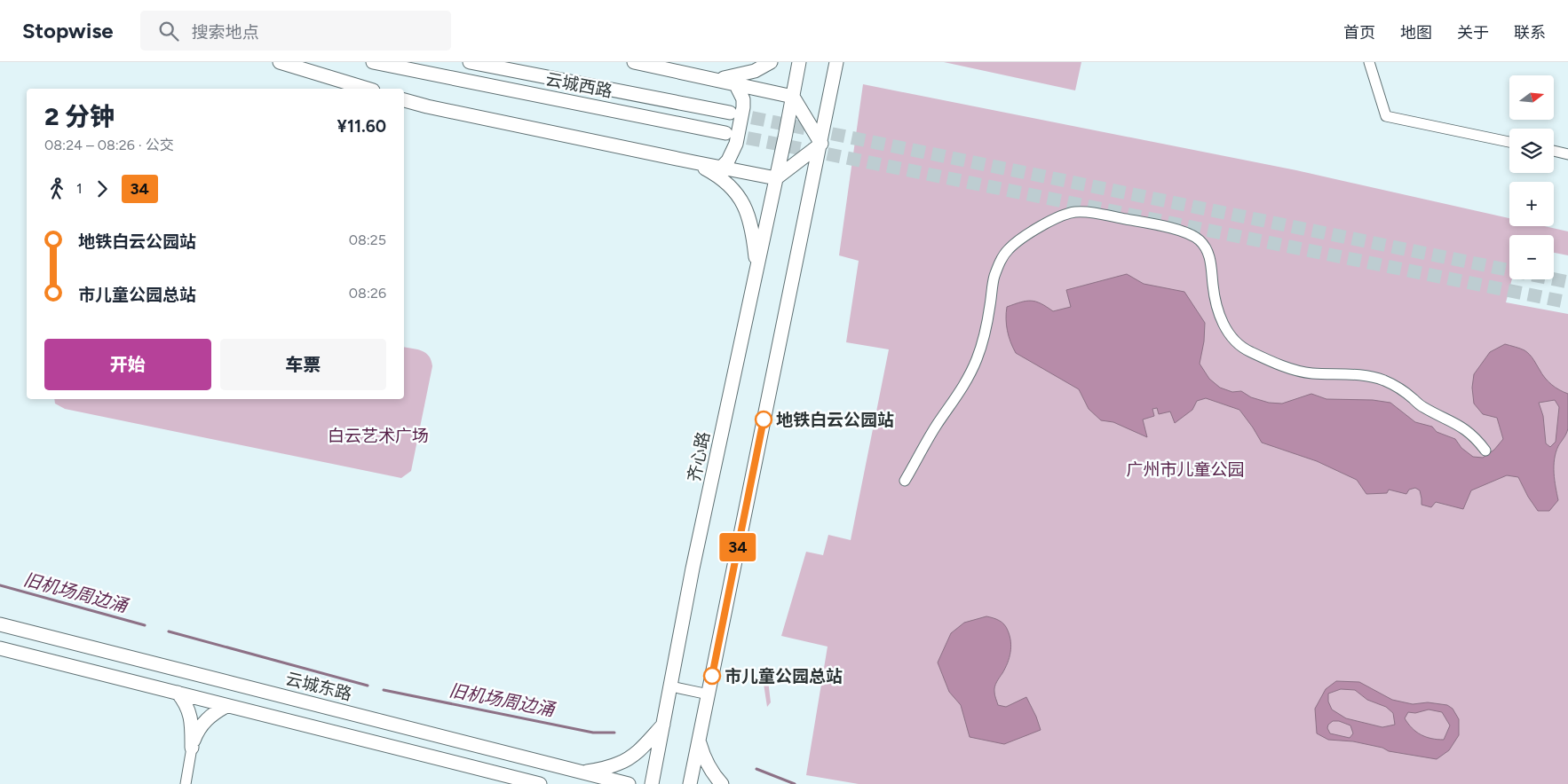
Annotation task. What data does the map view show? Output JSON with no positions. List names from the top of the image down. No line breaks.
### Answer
{"streets":{"main road":["云城西路","齐心路","云城东路"]},"water":["旧机场周边涌"],"parks":["白云艺术广场","广州市儿童公园"],"places":["地铁白云公园站","市儿童公园总站"],"lines":["bus line 34"],"north":"right","page":{"header":"Stopwise","search":"搜索地点","nav":["首页","地图","关于","联系"],"on_map":"34","map_buttons":["+","−"],"heading":["2 分钟","08:24 – 08:26 · 公交","¥11.60"],"legs":["1","34"],"list":[{"name":"地铁白云公园站","value":"08:25"},{"name":"市儿童公园总站","value":"08:26"}],"buttons":["开始","车票"]}}
